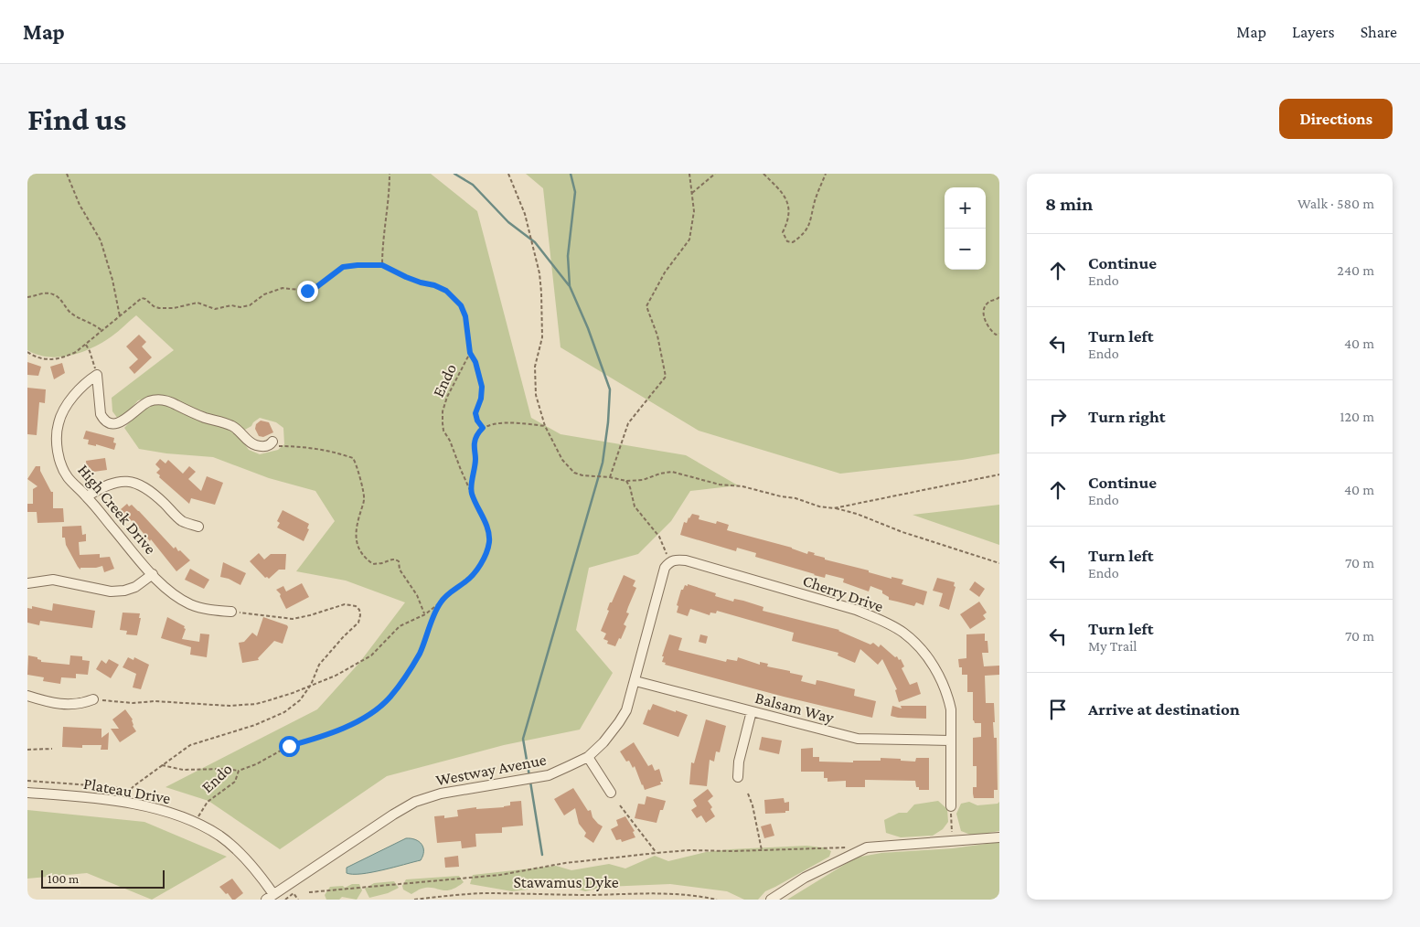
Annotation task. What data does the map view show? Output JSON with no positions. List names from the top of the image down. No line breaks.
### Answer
{"streets":{"street":["High Creek Drive","Cherry Drive","Balsam Way","Westway Avenue","Plateau Drive"],"path":["Endo","Stawamus Dyke"]},"crossings":[["Endo","Plateau Drive"],["Cherry Drive","Balsam Way"],["Cherry Drive","Westway Avenue"],["Balsam Way","Westway Avenue"],["Westway Avenue","Plateau Drive"]],"scale_bar":"100 m","page":{"header":"Map","nav":["Map","Layers","Share"],"buttons":"Directions","title":"Find us","heading":["8 min","Walk · 580 m"],"map_buttons":["+","−"],"list":[["Continue","Endo","240 m"],["Turn left","Endo","40 m"],["Turn right","120 m"],["Continue","Endo","40 m"],["Turn left","Endo","70 m"],["Turn left","My Trail","70 m"],"Arrive at destination"],"scale":"100 m"}}
